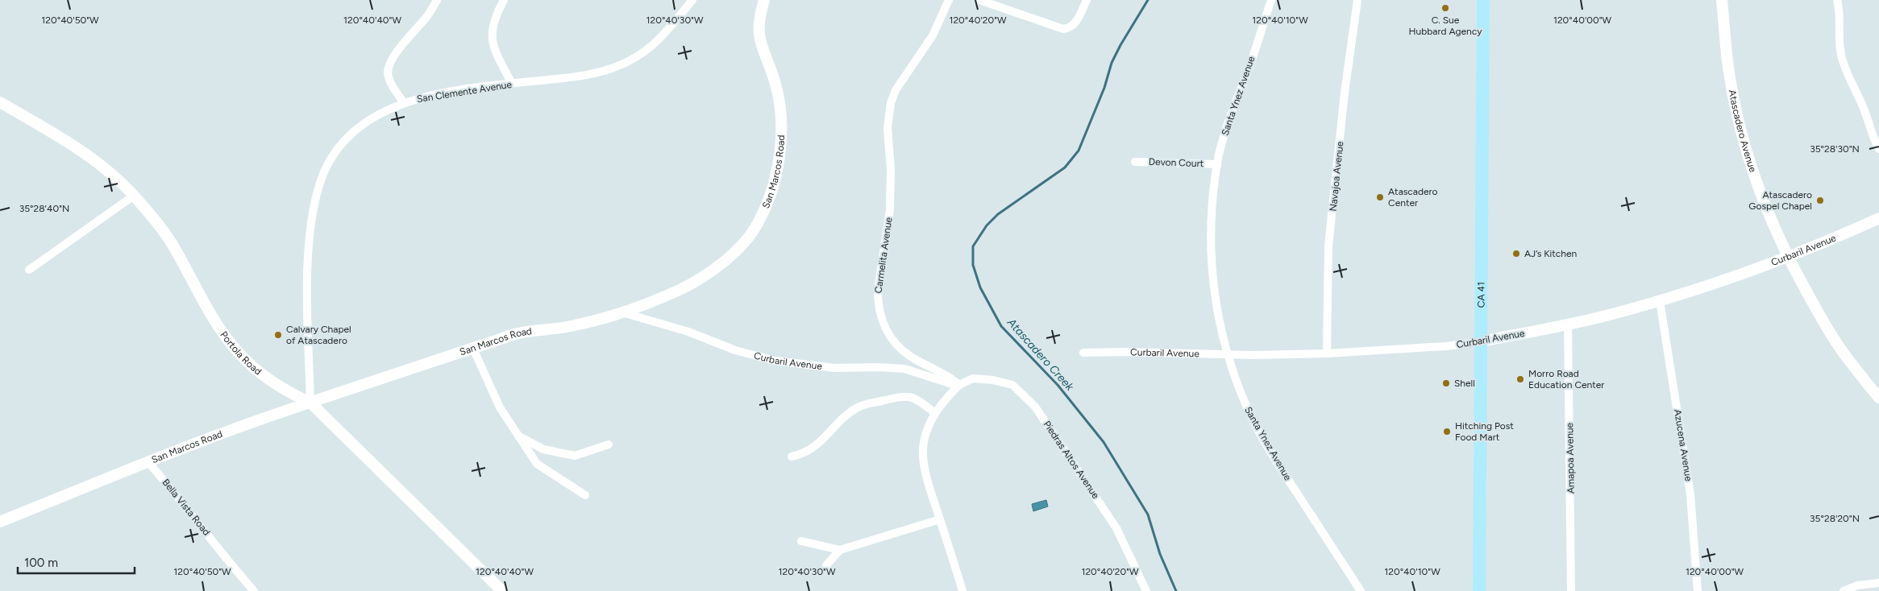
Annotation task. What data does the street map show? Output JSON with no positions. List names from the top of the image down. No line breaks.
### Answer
{"streets":{"main road":["CA 41"],"street":["San Clemente Avenue","Santa Ynez Avenue","Atascadero Avenue","Devon Court","San Marcos Road","Navajoa Avenue","Curbaril Avenue","Carmelita Avenue","Portola Road","Azucena Avenue","Amapoa Avenue","Piedras Altos Avenue","Bella Vista Road"]},"crossings":[["San Clemente Avenue","San Marcos Road"],["San Clemente Avenue","Portola Road"],["Santa Ynez Avenue","Devon Court"],["Santa Ynez Avenue","Curbaril Avenue"],["Atascadero Avenue","Curbaril Avenue"],["San Marcos Road","Curbaril Avenue"],["San Marcos Road","Portola Road"],["San Marcos Road","Bella Vista Road"],["Navajoa Avenue","Curbaril Avenue"],["Curbaril Avenue","Carmelita Avenue"],["Curbaril Avenue","CA 41"],["Curbaril Avenue","Azucena Avenue"],["Curbaril Avenue","Amapoa Avenue"],["Curbaril Avenue","Piedras Altos Avenue"],["Carmelita Avenue","Piedras Altos Avenue"]],"water":["Atascadero Creek"],"places":["C. Sue Hubbard Agency","Atascadero Center","Atascadero Gospel Chapel","AJ’s Kitchen","Calvary Chapel of Atascadero","Morro Road Education Center","Shell","Hitching Post Food Mart"],"scale_bar":"100 m","coordinates":["120°40'50\"W","120°40'40\"W","120°40'30\"W","120°40'20\"W","120°40'10\"W","120°40'00\"W","35°28'30\"N","35°28'40\"N","35°28'20\"N"]}
